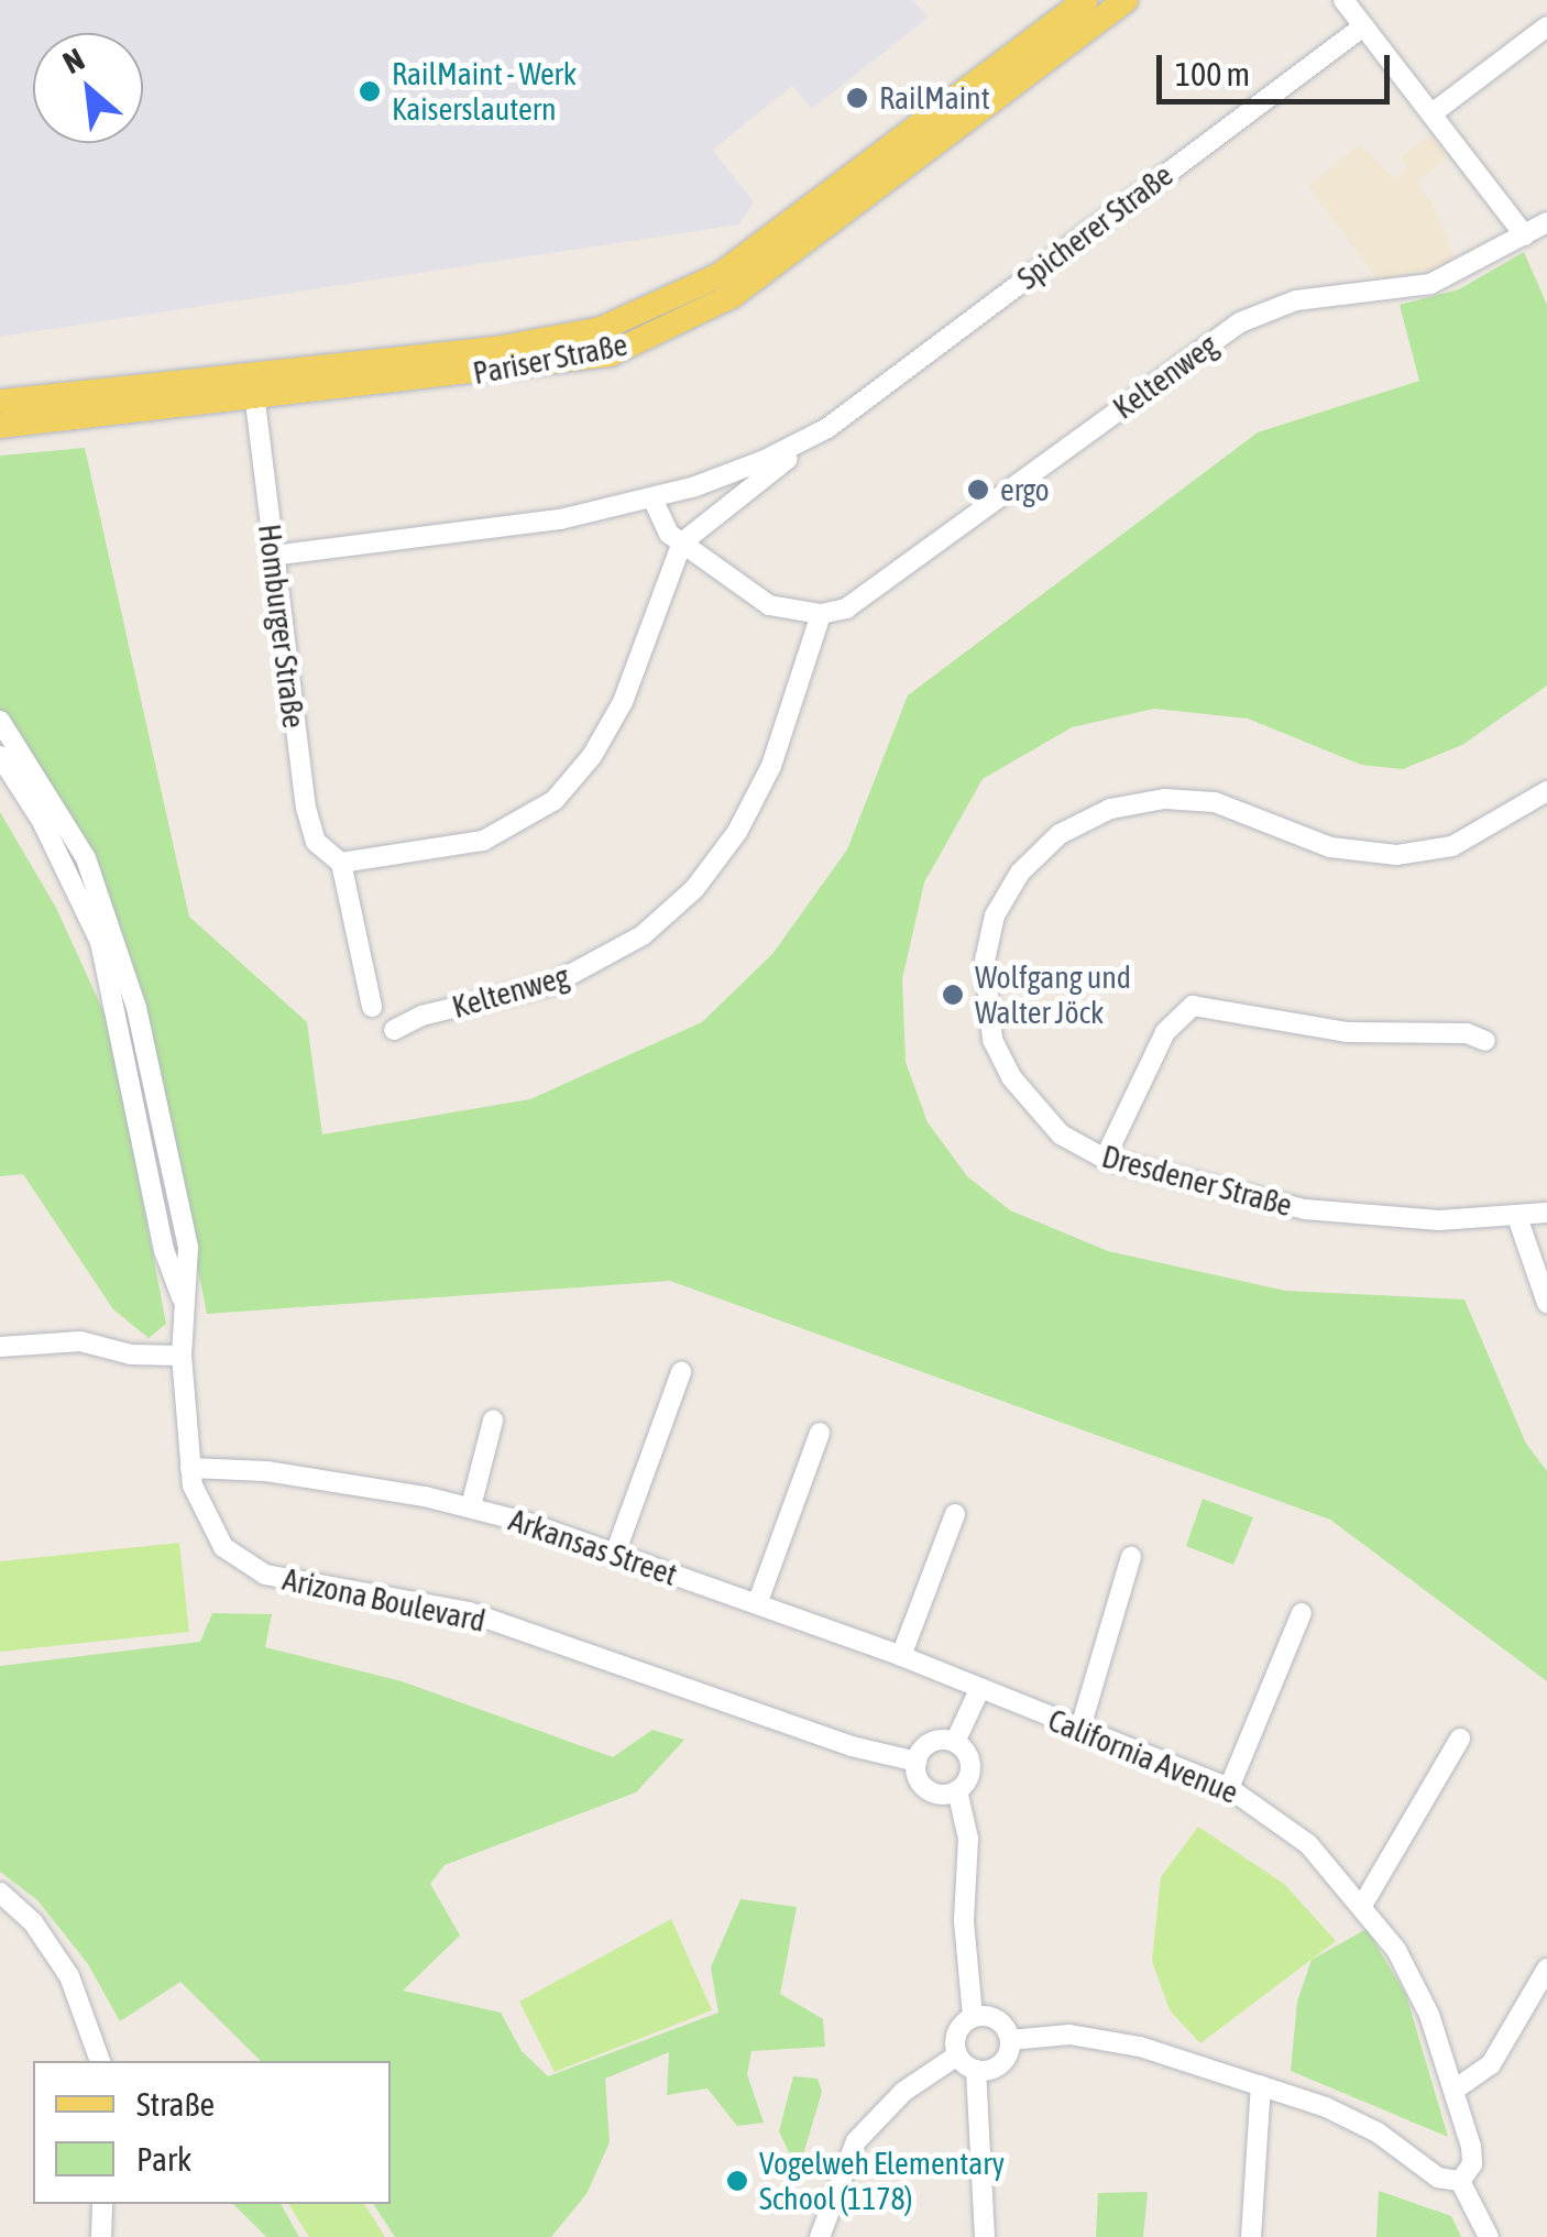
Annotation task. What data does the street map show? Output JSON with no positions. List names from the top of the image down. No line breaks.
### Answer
{"streets":{"main road":["Pariser Straße"],"street":["Spicherer Straße","Keltenweg","Homburger Straße","Dresdener Straße","Arkansas Street","Arizona Boulevard","California Avenue"]},"crossings":[["Spicherer Straße","Homburger Straße"],["Pariser Straße","Homburger Straße"],["Arkansas Street","Arizona Boulevard"],["Arkansas Street","California Avenue"]],"places":["RailMaint - Werk Kaiserslautern","RailMaint","ergo","Wolfgang und Walter Jöck","Vogelweh Elementary School (1178)"],"legend":["Straße","Park"],"scale_bar":"100 m","north":"top left"}
